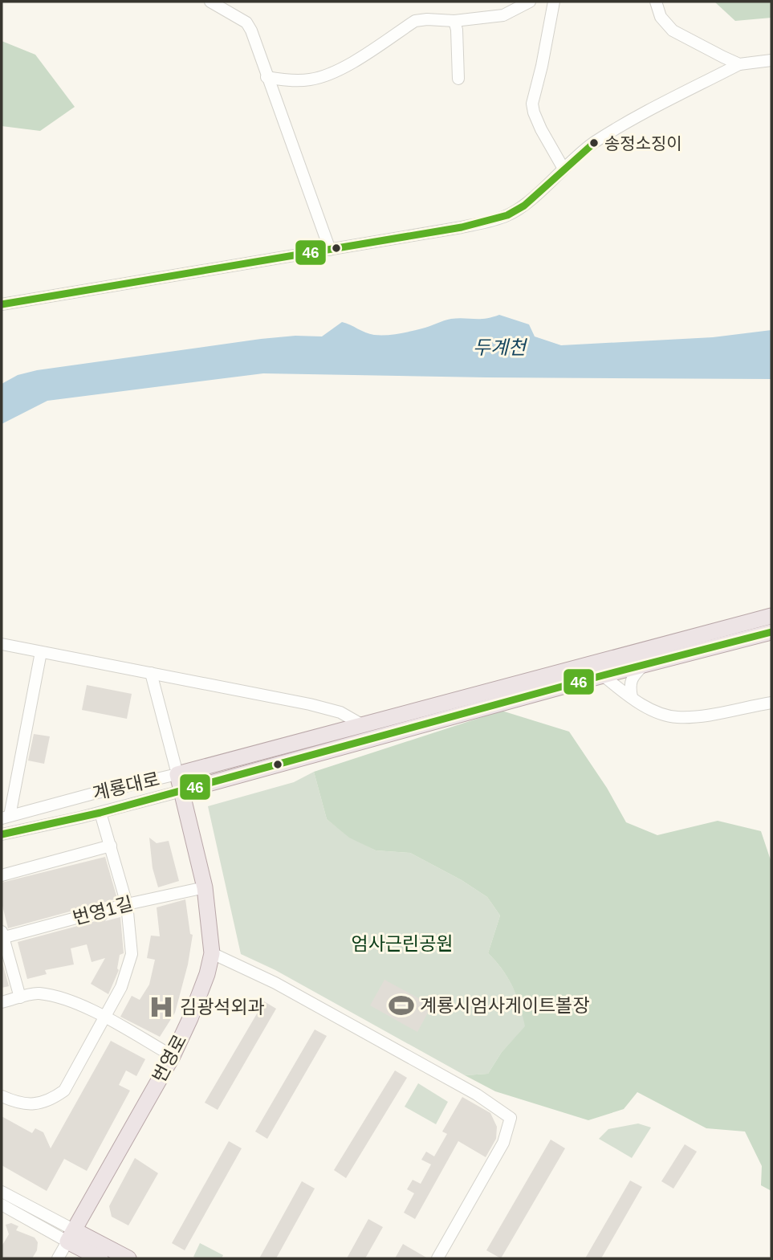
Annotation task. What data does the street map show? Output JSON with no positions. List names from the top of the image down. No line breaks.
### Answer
{"streets":{"main road":["계룡대로","번영로"],"street":["번영1길"]},"crossings":[["계룡대로","번영로"],["번영1길","번영로"]],"water":["두계천"],"parks":["엄사근린공원"],"places":{"other":["송정소징이"],"sports":["계룡시엄사게이트볼장"],"hospital":["김광석외과"]},"lines":["transit line 46"]}
